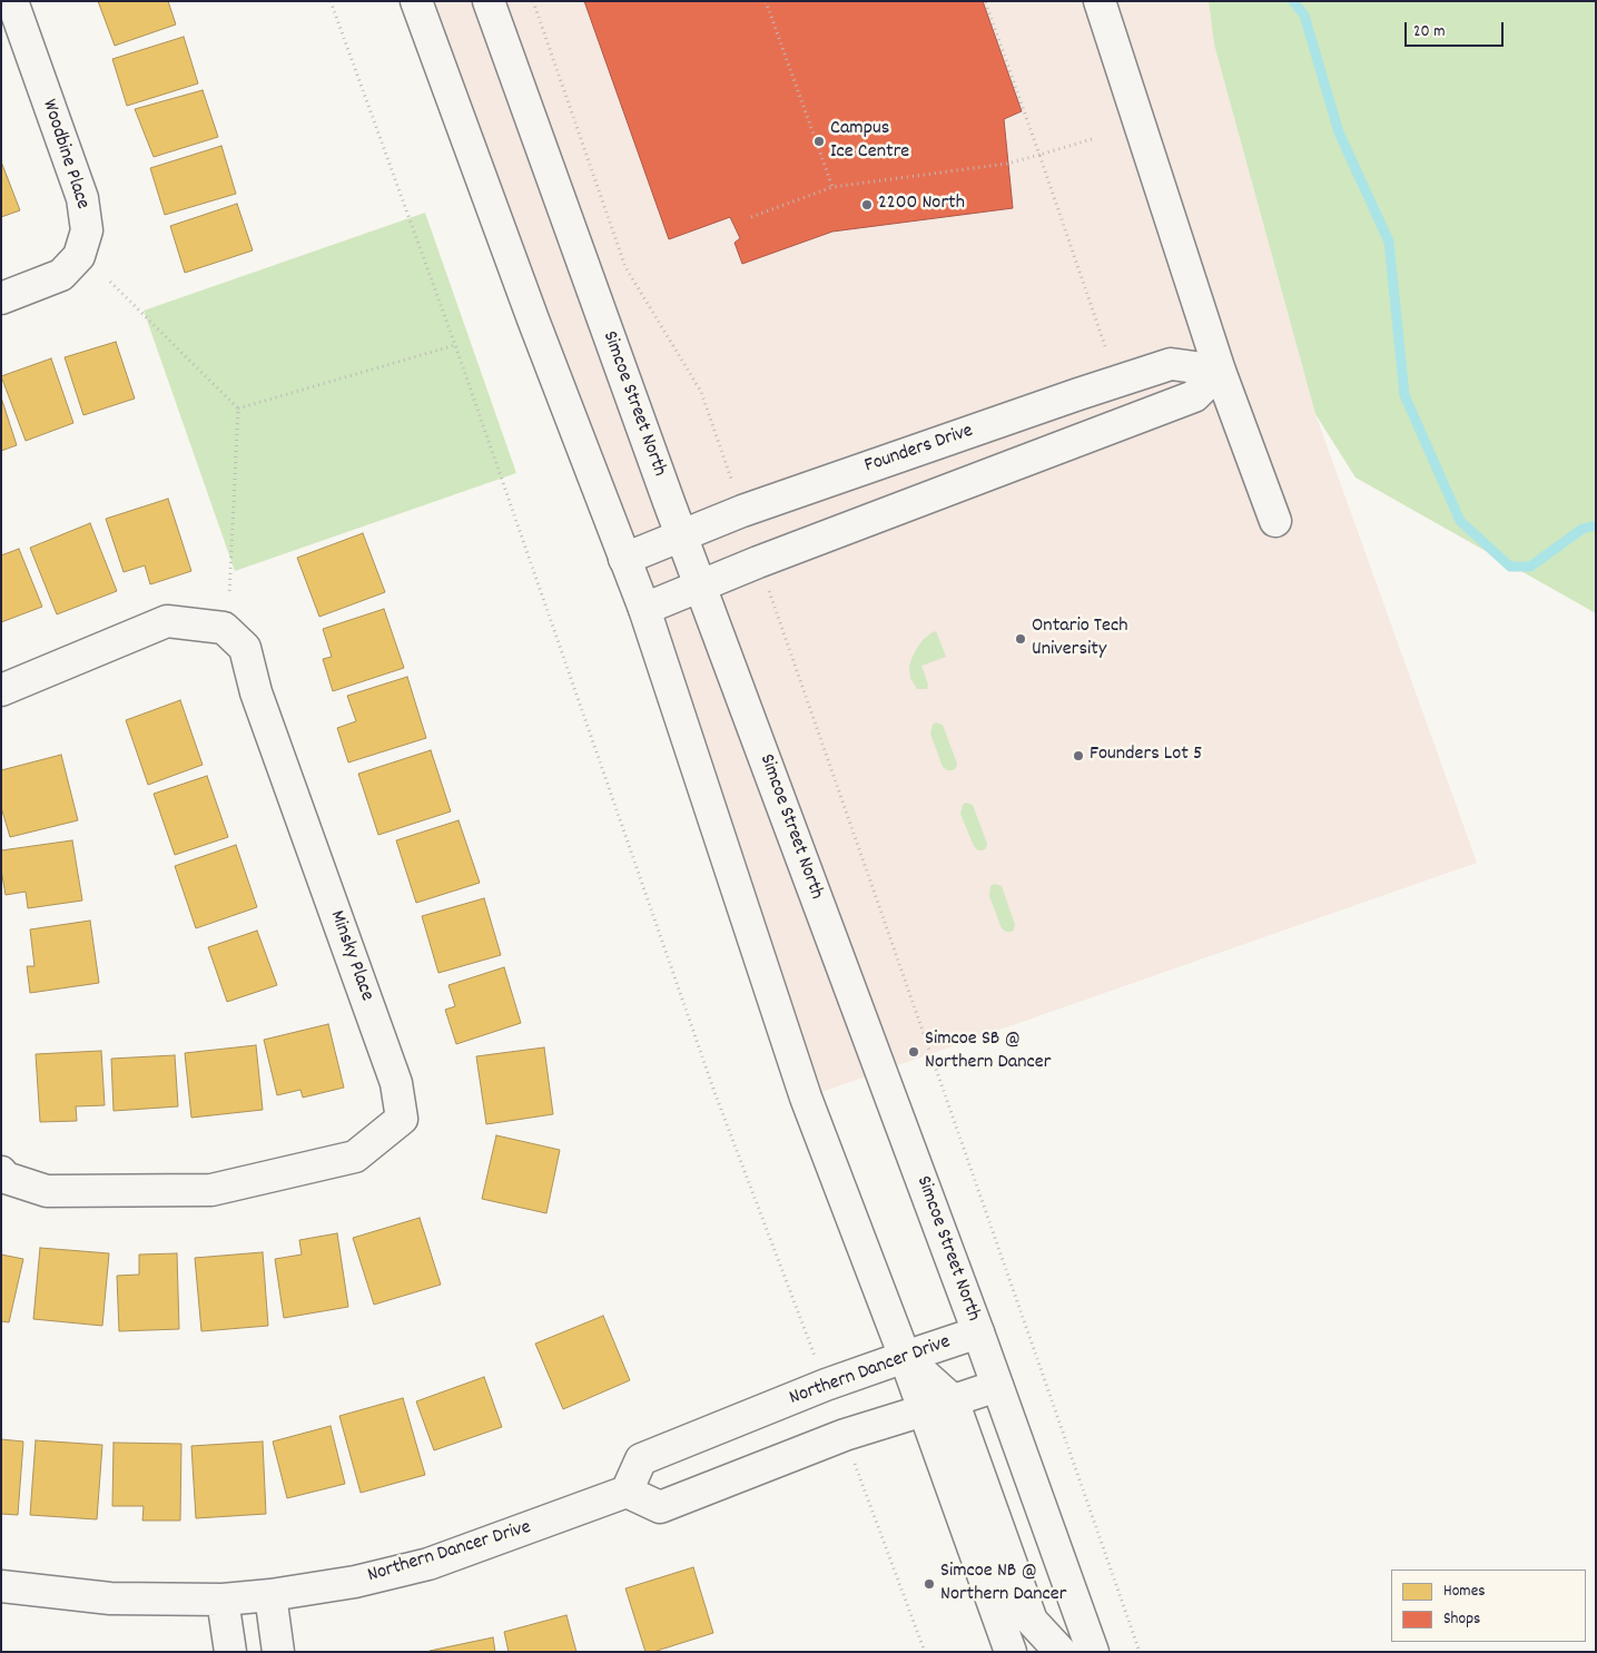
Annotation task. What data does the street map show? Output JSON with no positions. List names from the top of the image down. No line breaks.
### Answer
{"streets":{"street":["Woodbine Place","Simcoe Street North","Founders Drive","Minsky Place","Northern Dancer Drive"]},"crossings":[["Simcoe Street North","Founders Drive"],["Simcoe Street North","Northern Dancer Drive"]],"places":["Campus Ice Centre","2200 North","Ontario Tech University","Founders Lot 5","Simcoe SB @ Northern Dancer","Simcoe NB @ Northern Dancer"],"legend":["Homes","Shops"],"scale_bar":"20 m"}
